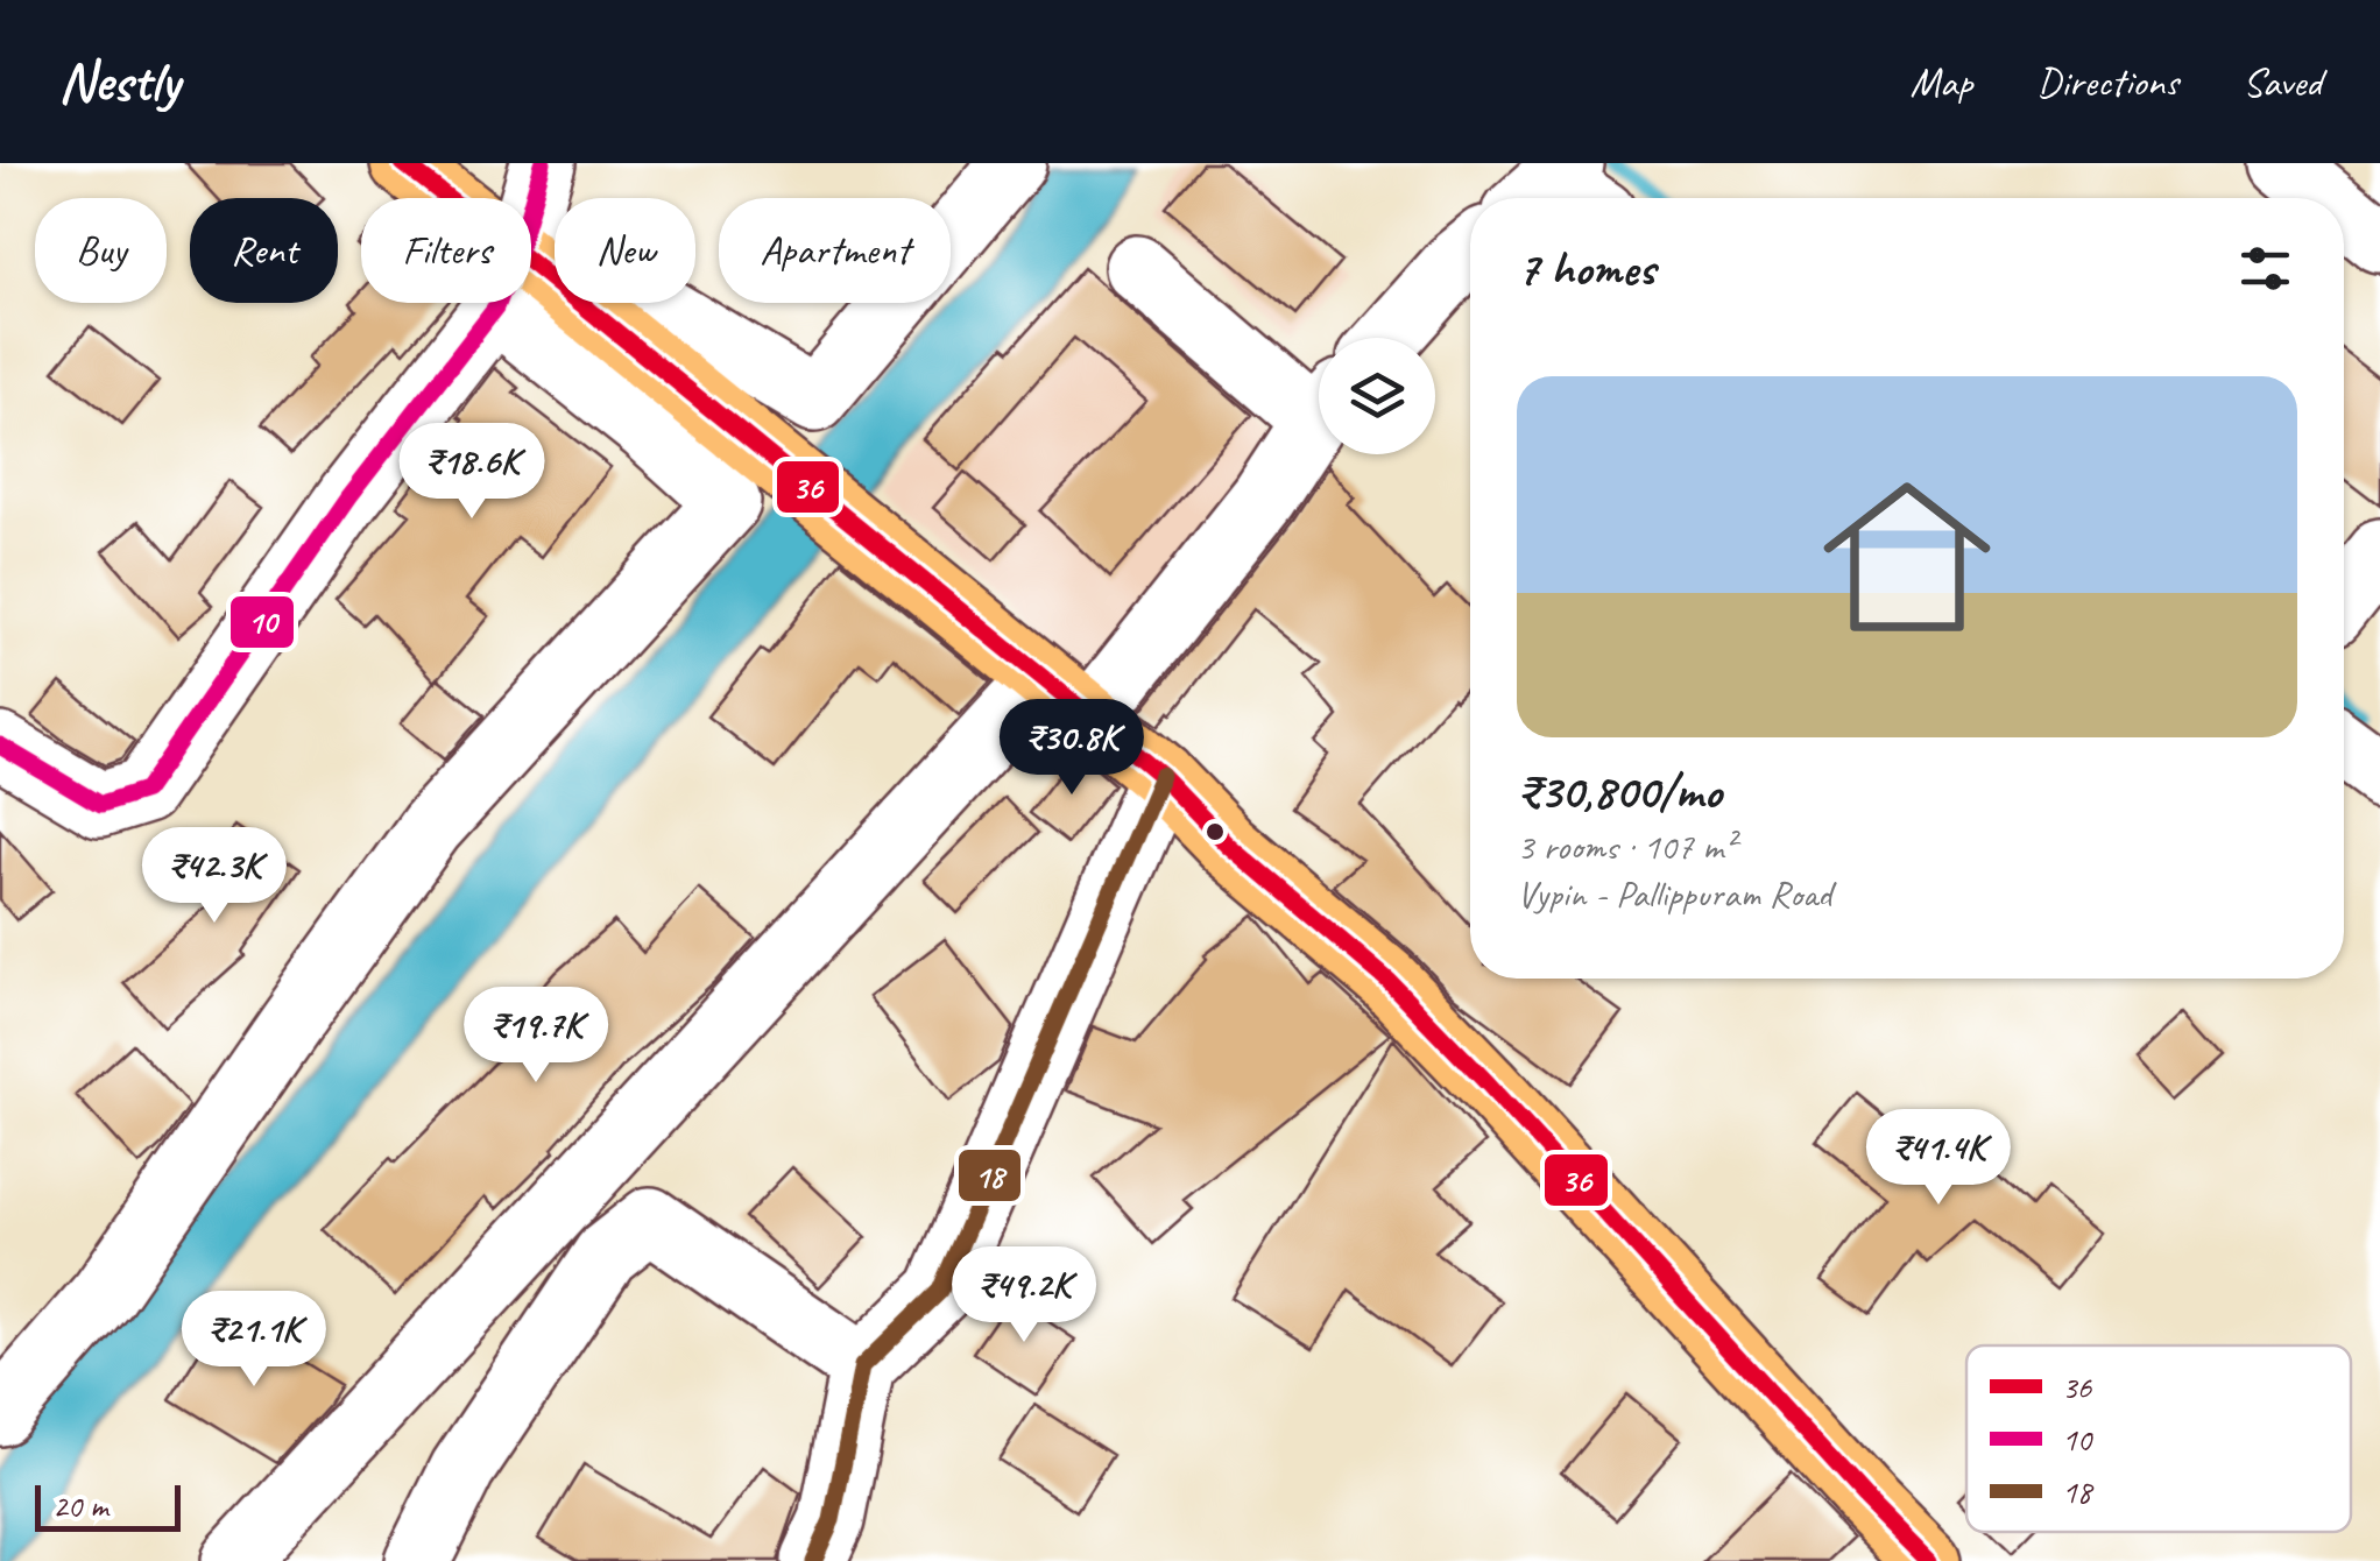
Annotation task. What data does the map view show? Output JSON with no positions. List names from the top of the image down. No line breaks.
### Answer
{"lines":["transit line 36","transit line 10","transit line 18"],"legend":["36","10","18"],"scale_bar":"20 m","page":{"header":"Nestly","nav":["Map","Directions","Saved"],"chip":["Buy","Rent","Filters","New","Apartment"],"heading":"7 homes","list":[{"name":"₹30,800/mo","note":"3 rooms · 107 m² · Vypin - Pallippuram Road"}],"price":["₹18.6K","₹30.8K","₹42.3K","₹19.7K","₹41.4K","₹49.2K","₹21.1K"],"scale":"20 m"}}
